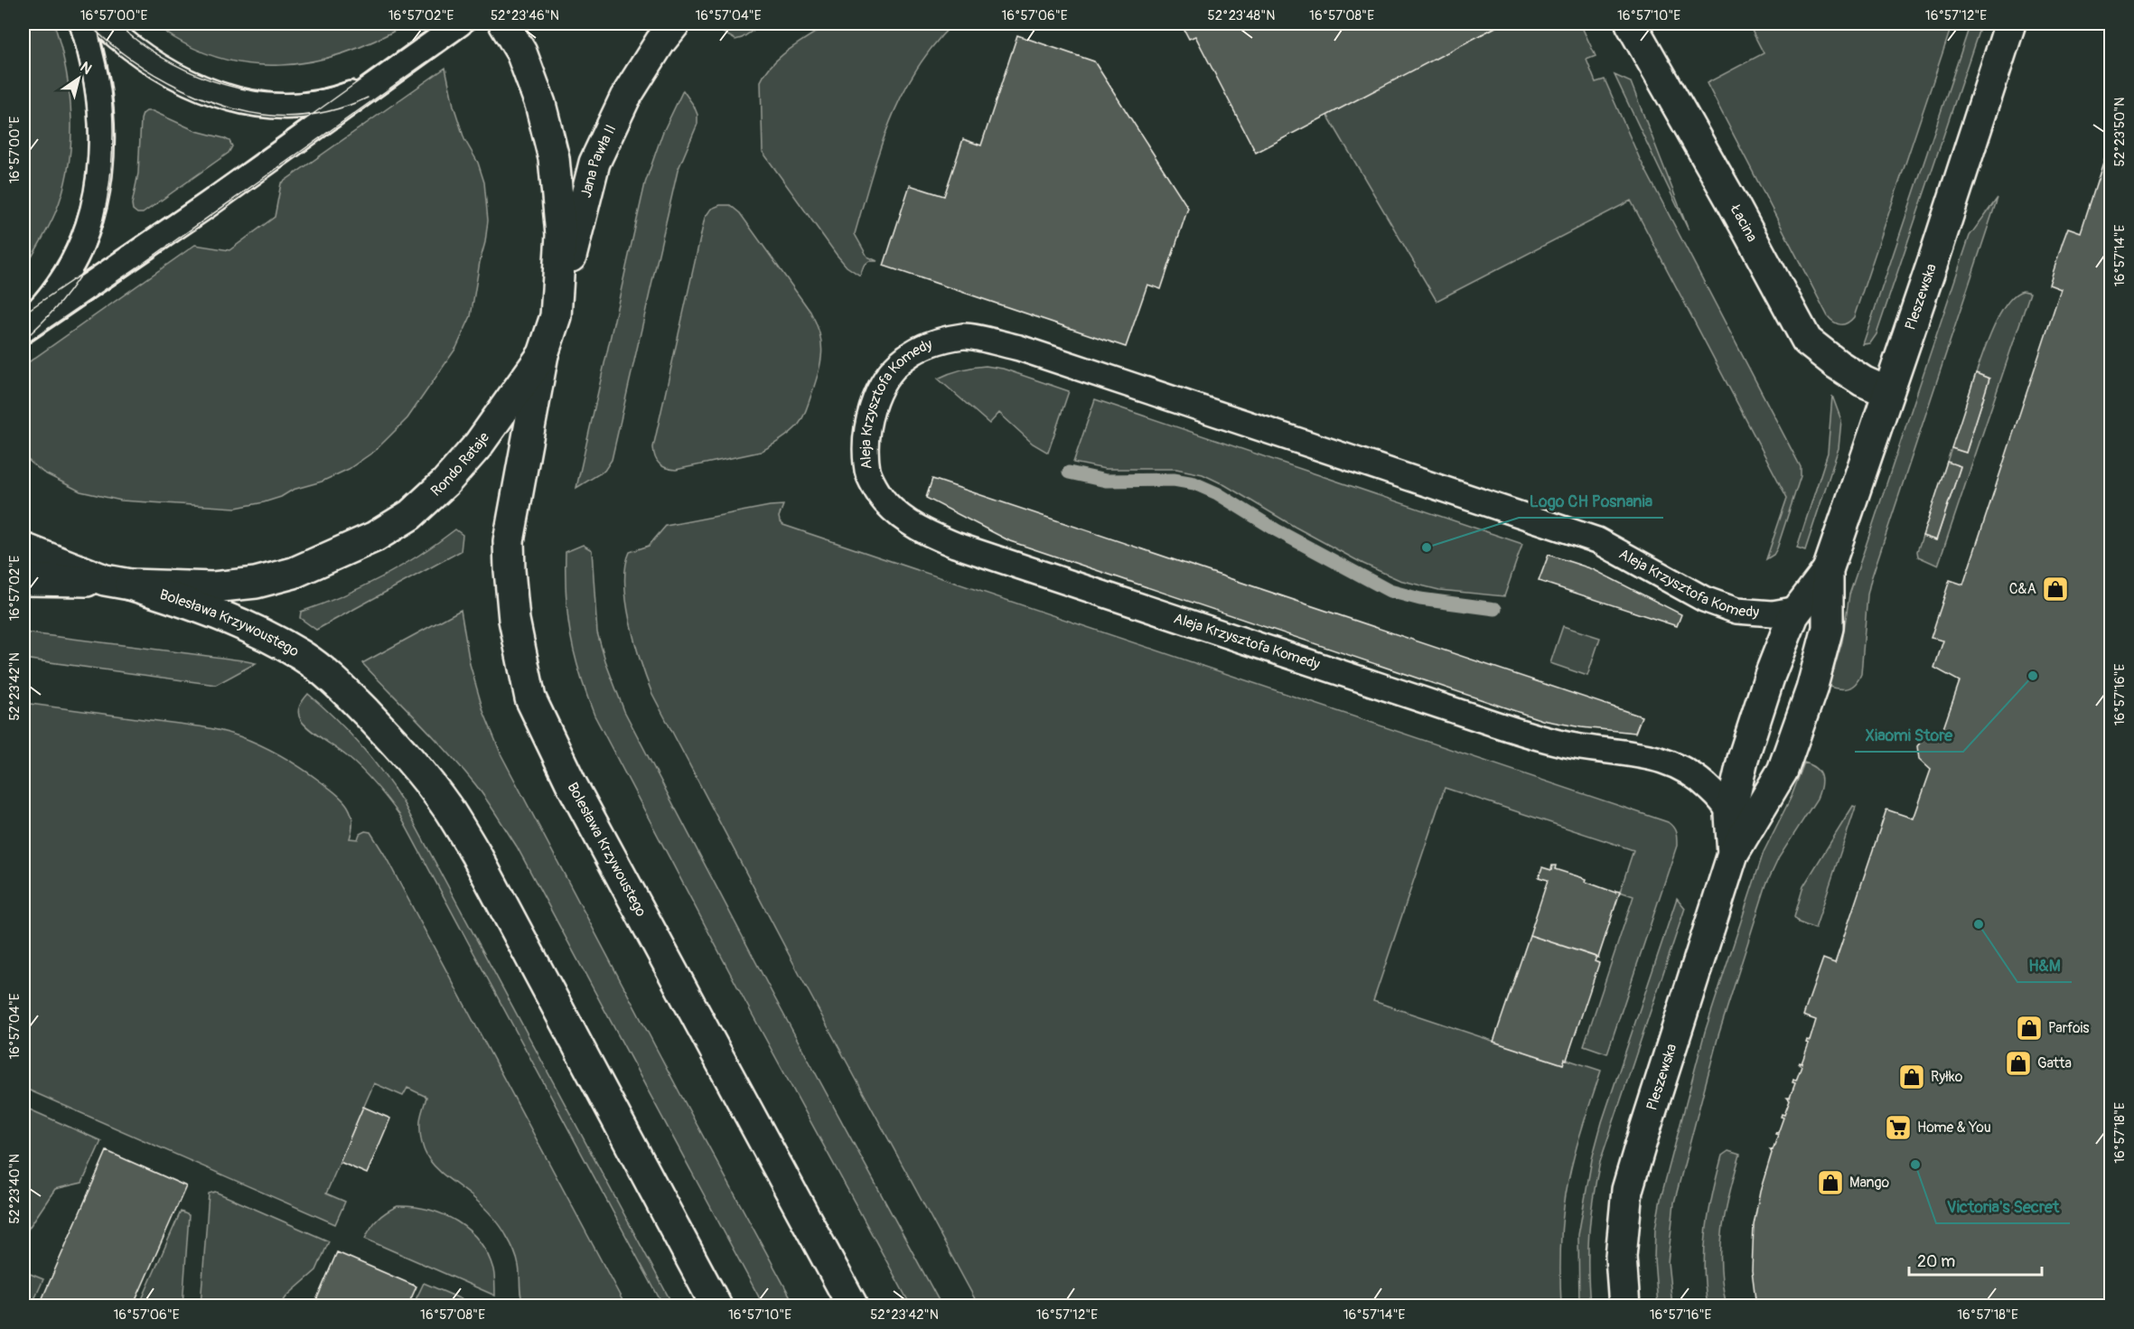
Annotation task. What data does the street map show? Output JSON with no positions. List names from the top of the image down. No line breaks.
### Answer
{"streets":{"main road":["Jana Pawła II","Łacina","Pleszewska","Rondo Rataje","Bolesława Krzywoustego"],"lane":["Aleja Krzysztofa Komedy"]},"crossings":[["Jana Pawła II","Rondo Rataje"],["Łacina","Pleszewska"],["Pleszewska","Aleja Krzysztofa Komedy"],["Rondo Rataje","Bolesława Krzywoustego"]],"places":{"other":["Logo CH Posnania","Xiaomi Store","H&M","Victoria's Secret"],"shop":["C&A","Parfois","Gatta","Ryłko","Mango"],"supermarket":["Home & You"]},"scale_bar":"20 m","north":"top right","coordinates":["16°57'00\"E","16°57'02\"E","52°23'46\"N","16°57'04\"E","16°57'06\"E","52°23'48\"N","16°57'08\"E","16°57'10\"E","16°57'12\"E","52°23'50\"N","16°57'14\"E","52°23'42\"N","16°57'16\"E","16°57'18\"E","52°23'40\"N"]}
